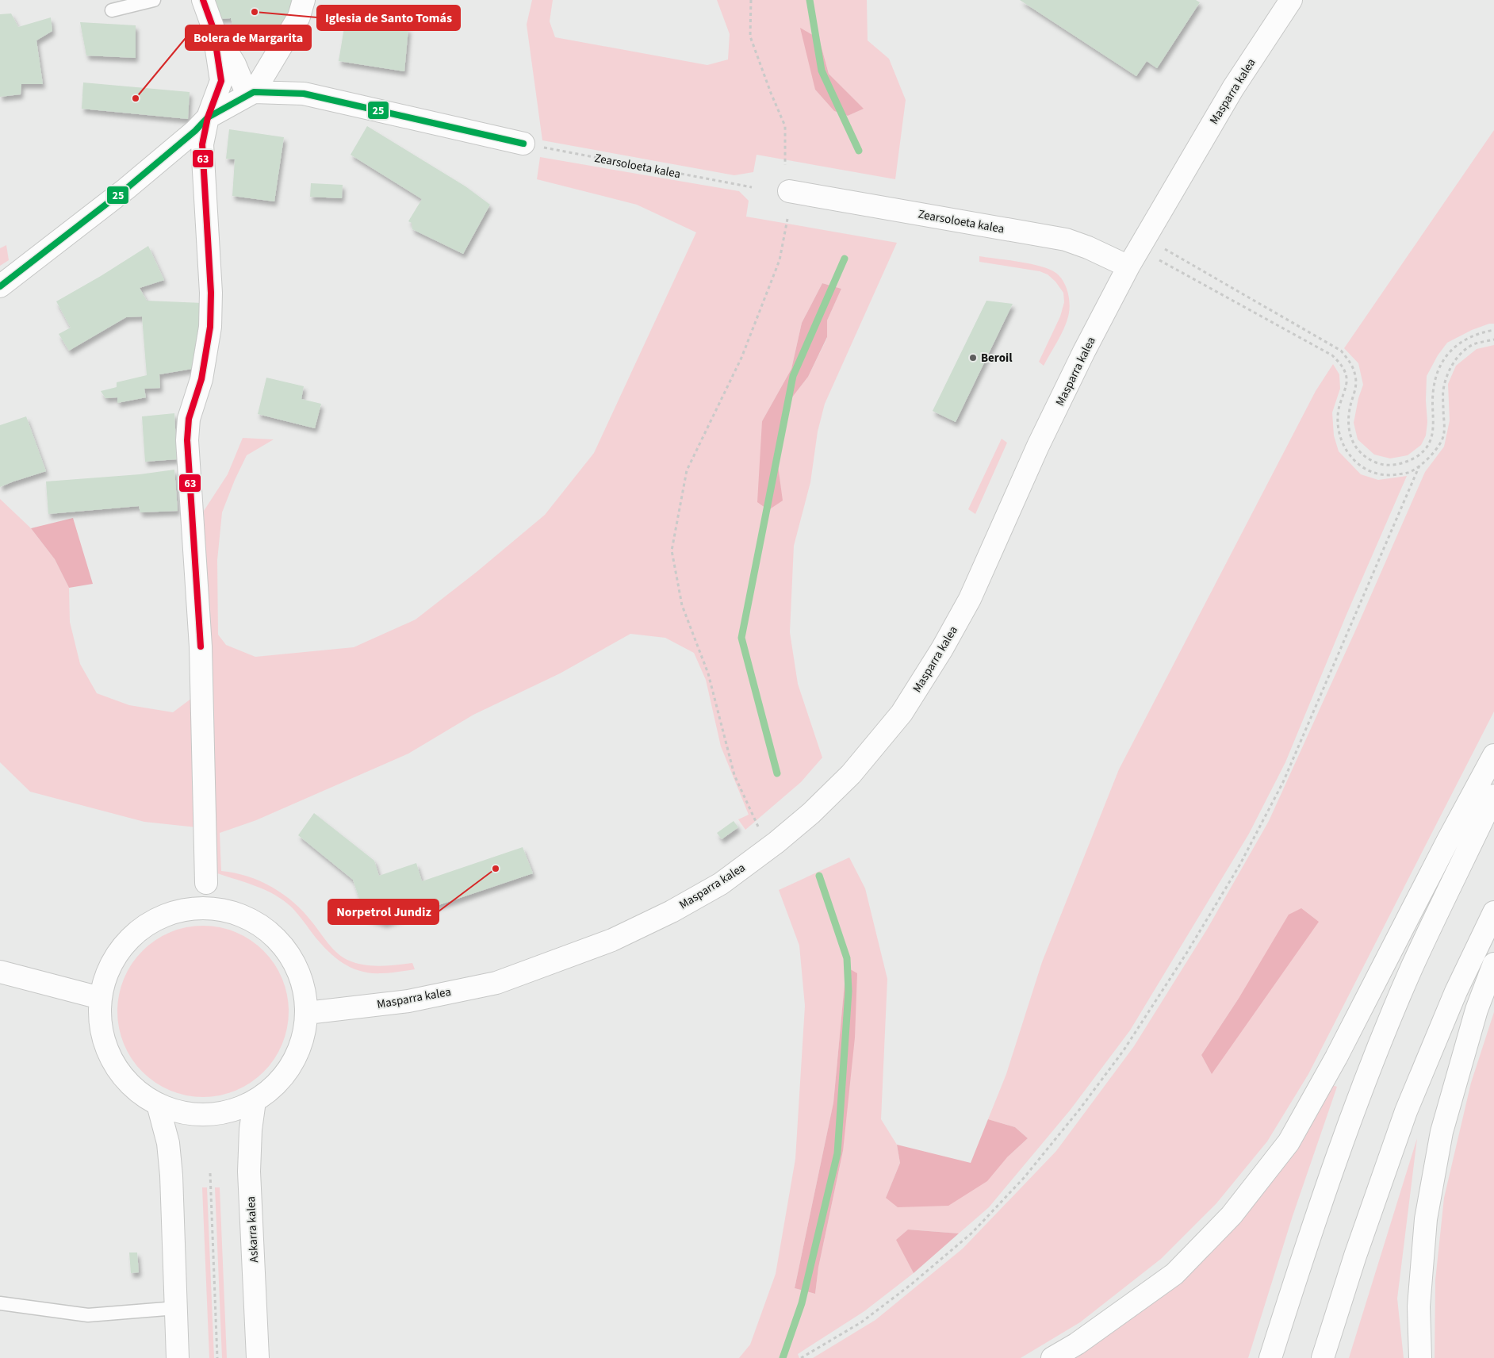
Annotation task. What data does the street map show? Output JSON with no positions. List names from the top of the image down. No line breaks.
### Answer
{"streets":{"main road":["Masparra kalea","Zearsoloeta kalea","Askarra kalea"]},"crossings":[["Masparra kalea","Zearsoloeta kalea"]],"places":["Iglesia de Santo Tomás","Bolera de Margarita","Beroil","Norpetrol Jundiz"],"lines":["transit line 63","transit line 25"]}
